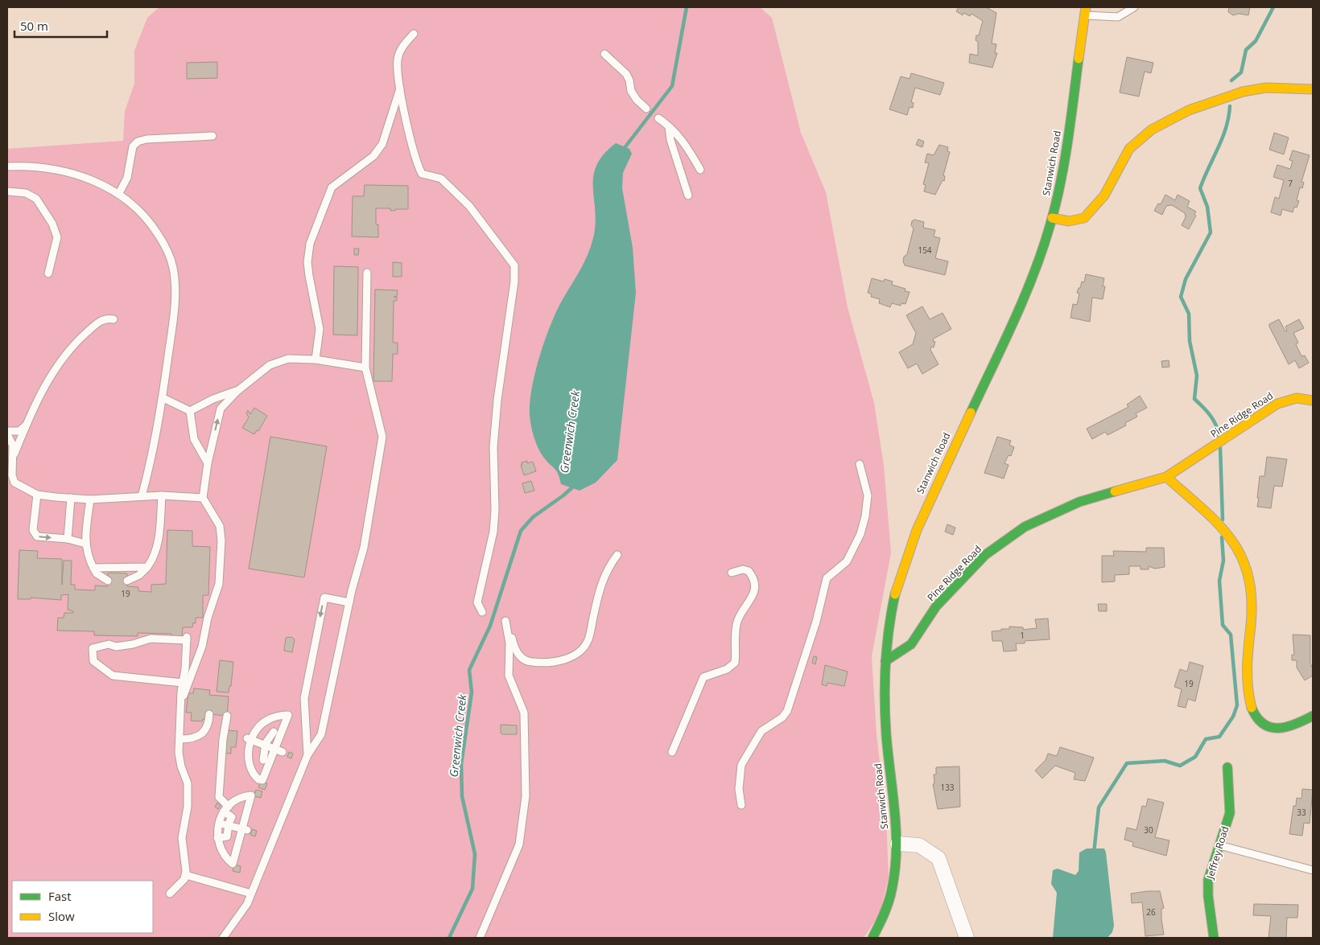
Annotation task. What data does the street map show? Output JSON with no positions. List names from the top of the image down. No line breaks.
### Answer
{"streets":{"street":["Stanwich Road","Pine Ridge Road","Jeffrey Road"]},"crossings":[["Stanwich Road","Pine Ridge Road"]],"water":["Greenwich Creek"],"house_numbers":["7","154","19","1","19","133","33","30","26"],"legend":["Fast","Slow"],"scale_bar":"50 m"}
